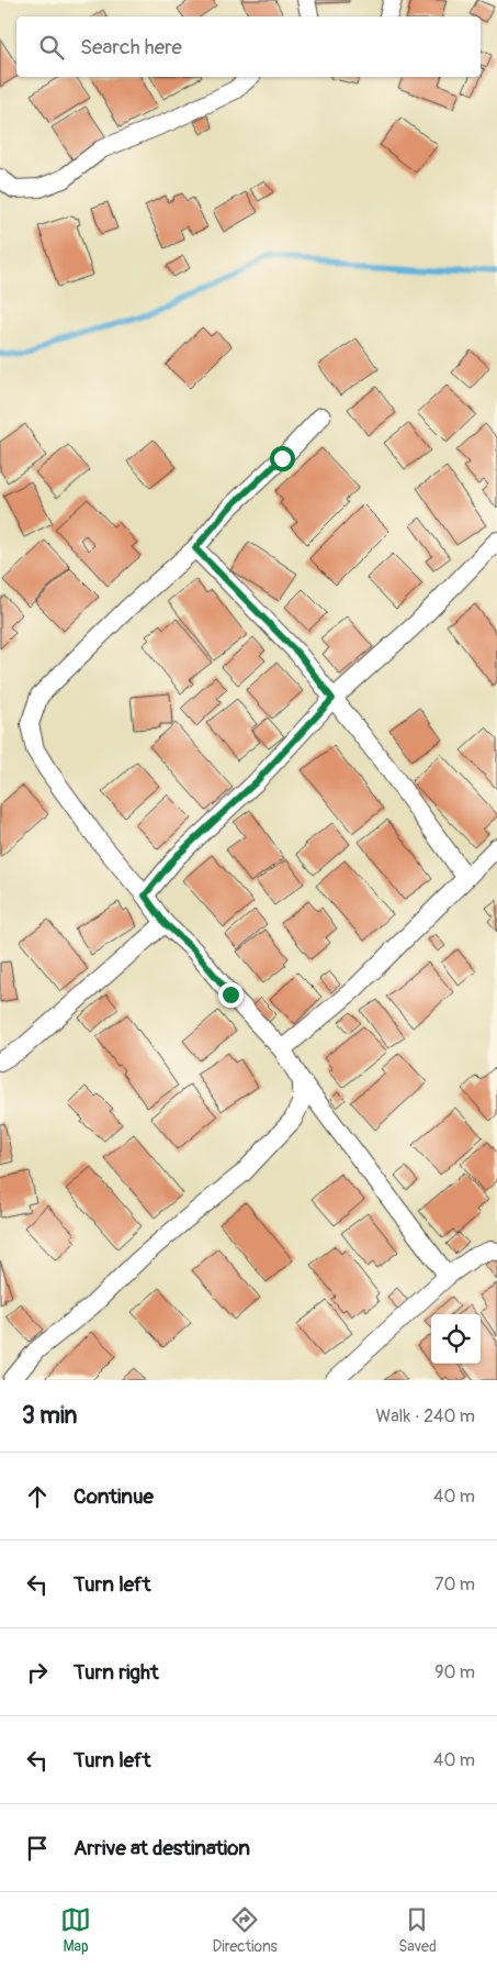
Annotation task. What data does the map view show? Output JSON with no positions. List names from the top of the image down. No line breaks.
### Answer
{"page":{"search":"Search here","heading":["3 min","Walk · 240 m"],"list":[["Continue","40 m"],["Turn left","70 m"],["Turn right","90 m"],["Turn left","40 m"],"Arrive at destination"],"nav":["Map","Directions","Saved"]}}
